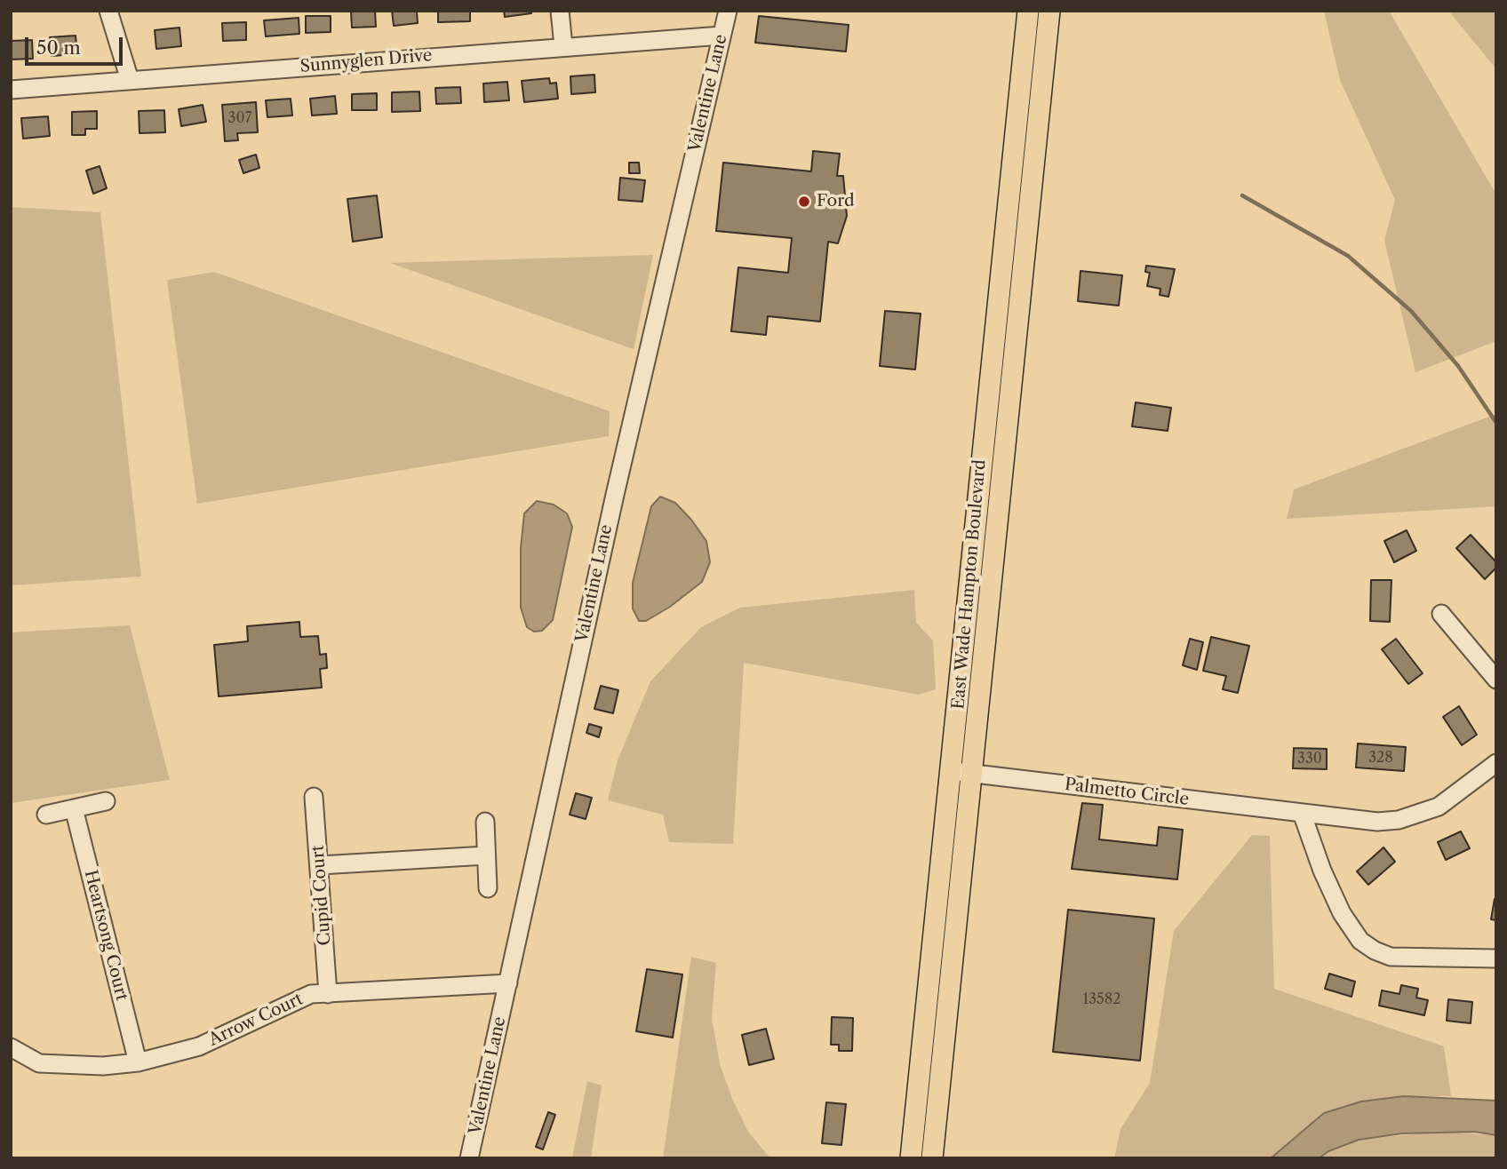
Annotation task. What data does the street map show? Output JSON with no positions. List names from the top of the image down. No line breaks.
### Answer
{"streets":{"main road":["East Wade Hampton Boulevard"],"street":["Sunnyglen Drive","Valentine Lane","Palmetto Circle","Cupid Court","Heartsong Court","Arrow Court"]},"crossings":[["Sunnyglen Drive","Valentine Lane"],["Valentine Lane","Arrow Court"],["East Wade Hampton Boulevard","Palmetto Circle"],["Cupid Court","Arrow Court"],["Heartsong Court","Arrow Court"]],"places":["Ford"],"house_numbers":["307","328","330","13582"],"scale_bar":"50 m"}
